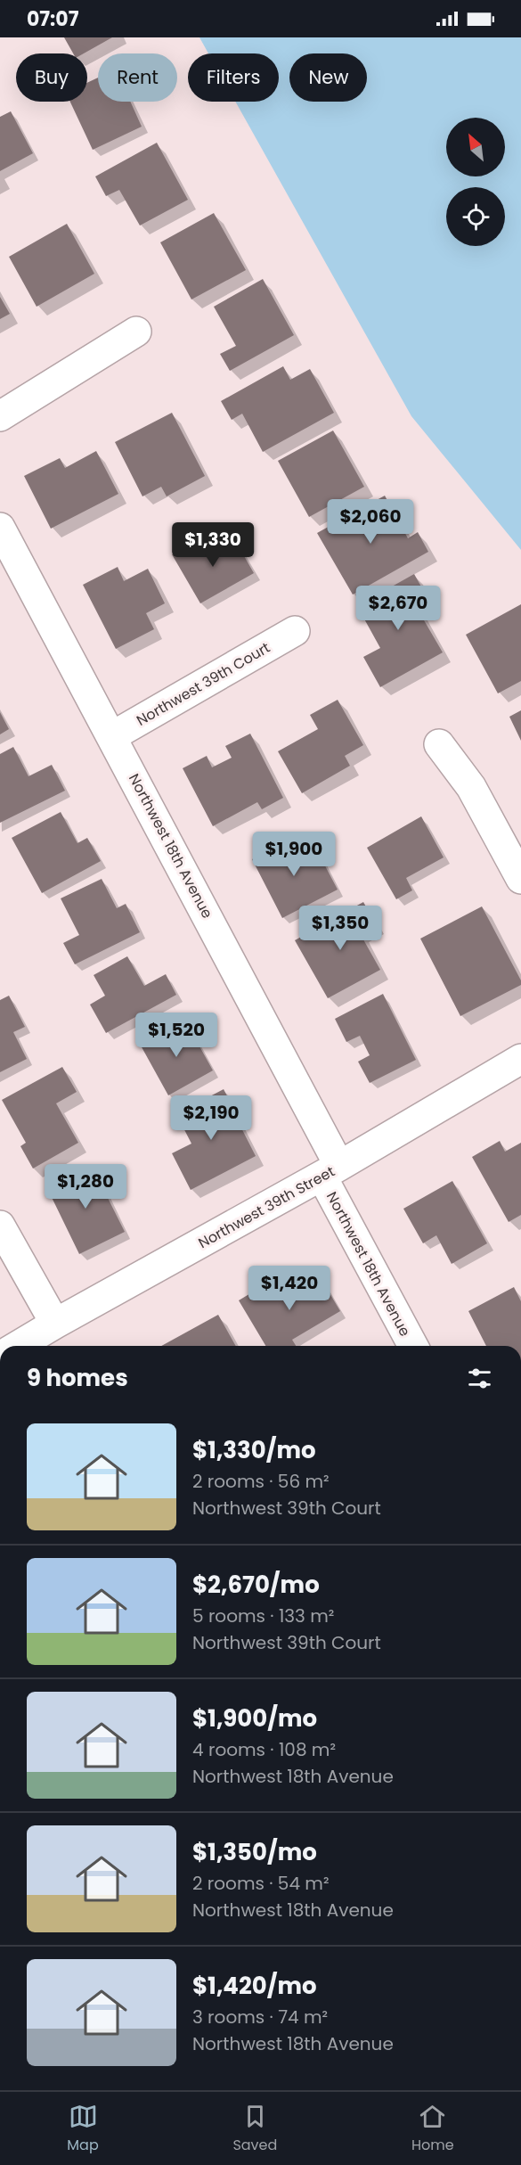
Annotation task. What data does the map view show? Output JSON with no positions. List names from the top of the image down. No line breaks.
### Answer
{"streets":{"street":["Northwest 39th Court","Northwest 18th Avenue","Northwest 39th Street"]},"crossings":[["Northwest 39th Court","Northwest 18th Avenue"],["Northwest 18th Avenue","Northwest 39th Street"]],"north":"top left","page":{"status":"07:07","chip":["Buy","Rent","Filters","New"],"price":["$2,060","$1,330","$2,670","$1,900","$1,350","$1,520","$2,190","$1,280","$1,420"],"heading":"9 homes","list":[{"name":"$1,330/mo","note":"2 rooms · 56 m² · Northwest 39th Court"},{"name":"$2,670/mo","note":"5 rooms · 133 m² · Northwest 39th Court"},{"name":"$1,900/mo","note":"4 rooms · 108 m² · Northwest 18th Avenue"},{"name":"$1,350/mo","note":"2 rooms · 54 m² · Northwest 18th Avenue"},{"name":"$1,420/mo","note":"3 rooms · 74 m² · Northwest 18th Avenue"}],"tabs":["Map","Saved","Home"]}}
